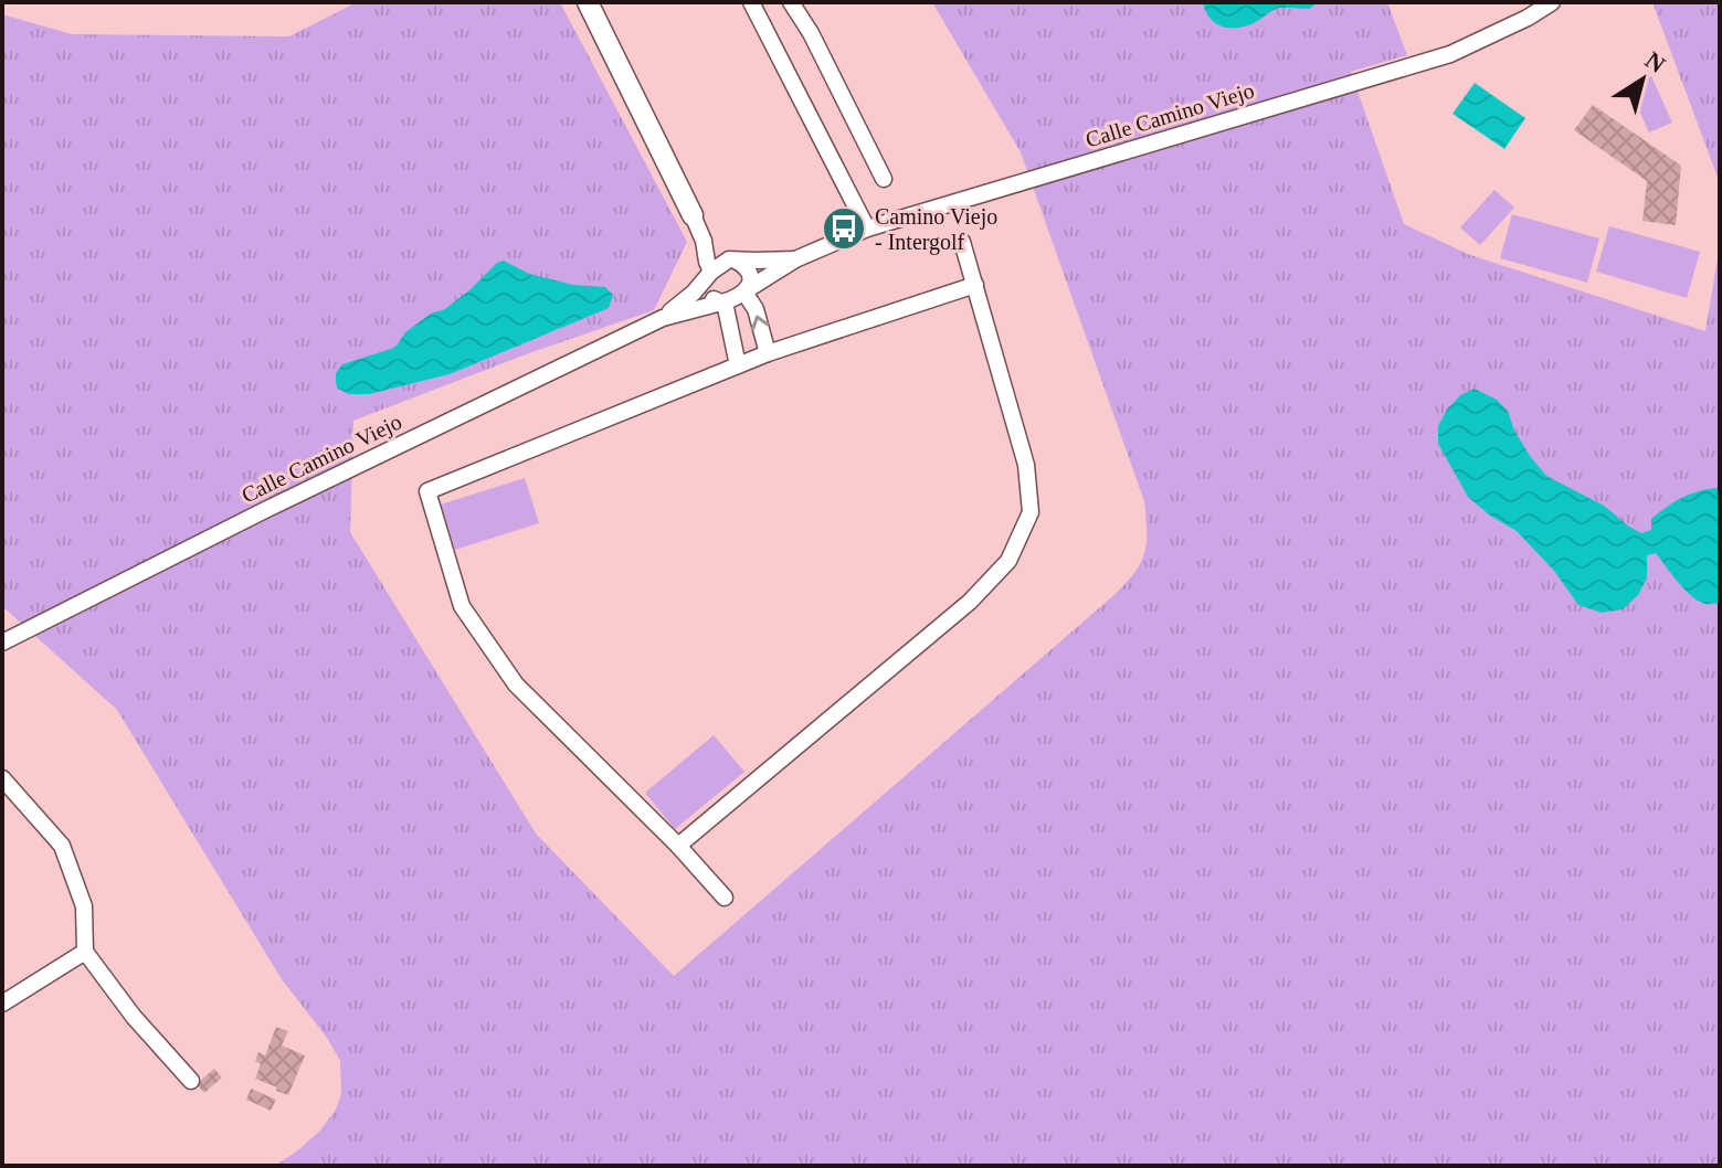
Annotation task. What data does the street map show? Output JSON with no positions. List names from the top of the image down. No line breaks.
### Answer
{"streets":{"street":["Calle Camino Viejo"]},"places":{"bus stop":["Camino Viejo - Intergolf"]},"north":"top right"}
